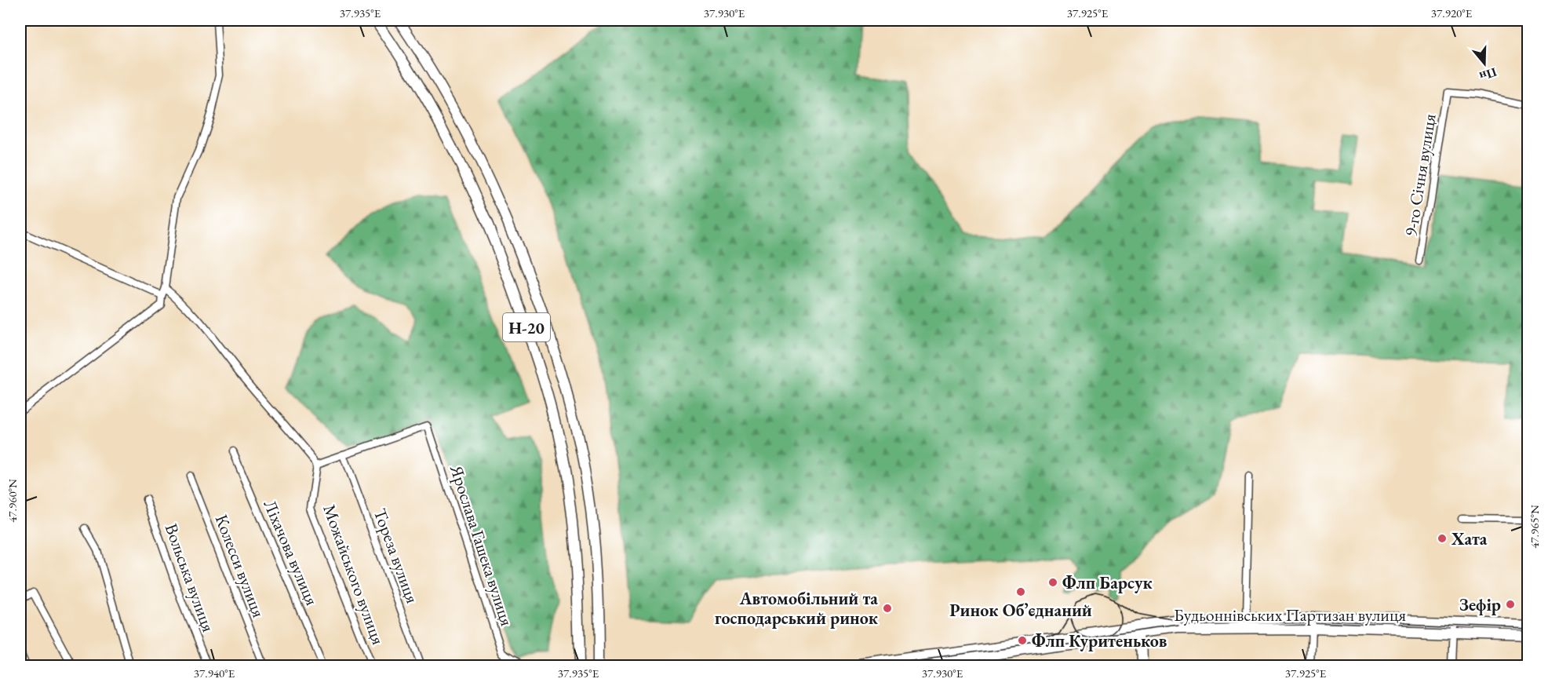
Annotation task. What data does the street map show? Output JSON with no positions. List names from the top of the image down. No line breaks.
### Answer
{"streets":{"main road":["Н-20","Будьоннівських Партизан вулиця"],"street":["9-го Січня вулиця","Ярослава Гашека вулиця","Ліхачова вулиця","Тореза вулиця","Колесси вулиця","Можайського вулиця","Вольська вулиця"]},"crossings":[["Ярослава Гашека вулиця","Тореза вулиця"]],"places":["Хата","Флп Барсук","Ринок Обʼєднаний","Зефір","Автомобільний та господарський ринок","Флп Куритеньков"],"north":"bottom","coordinates":["37.935°E","37.930°E","37.925°E","37.920°E","47.960°N","47.965°N","37.940°E"]}
